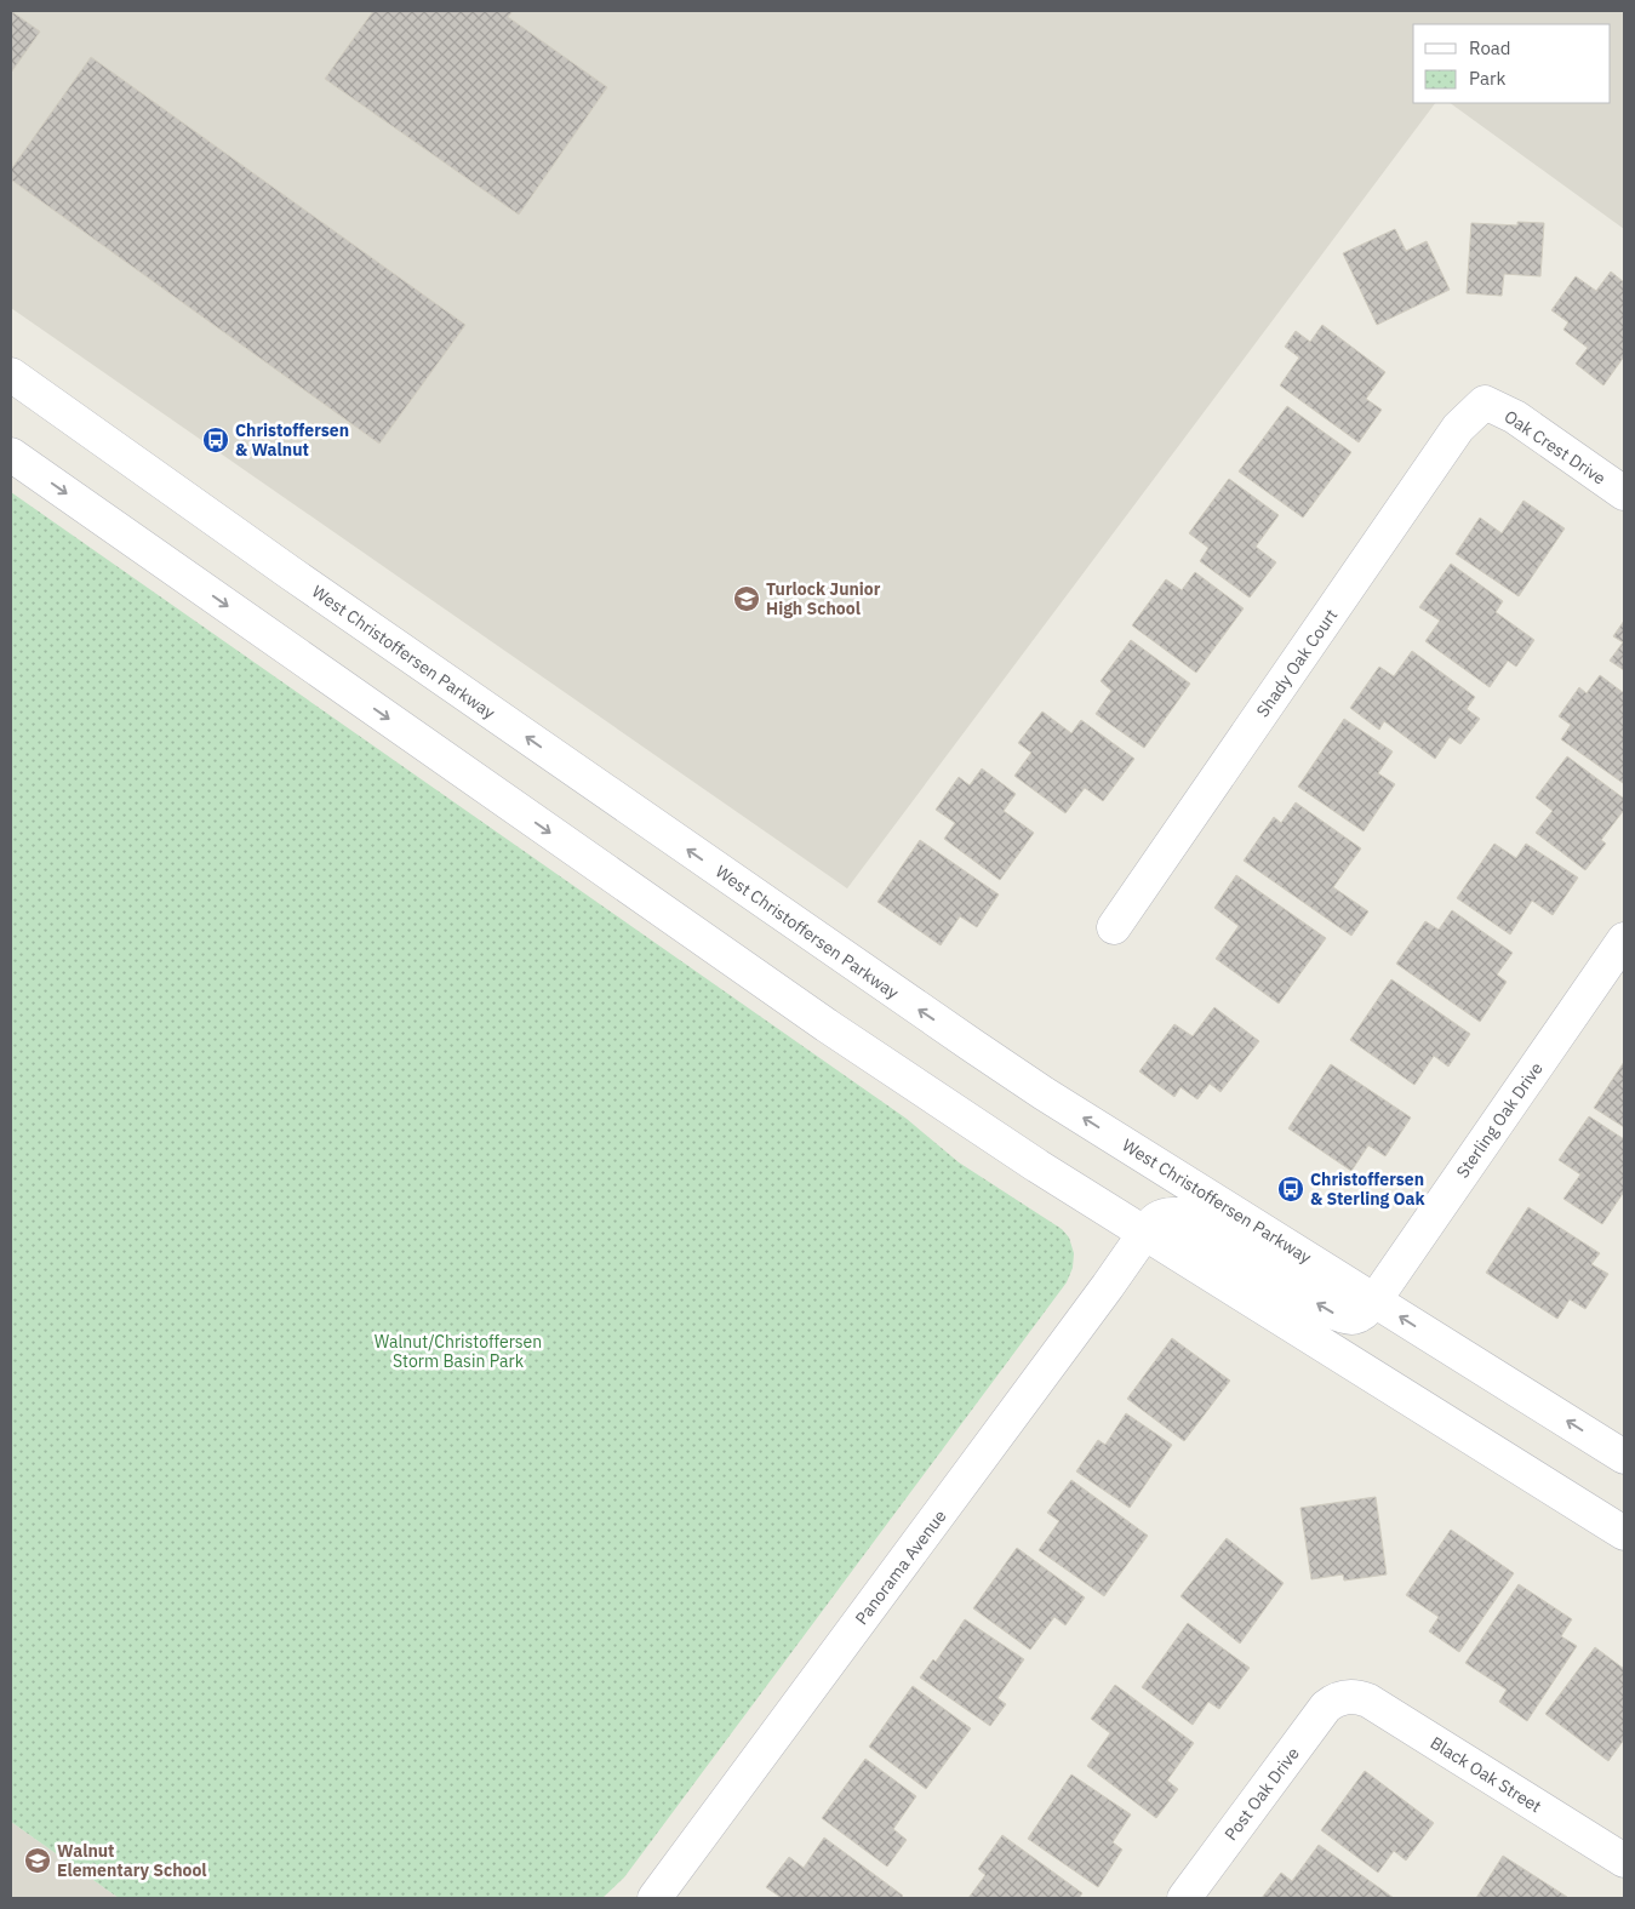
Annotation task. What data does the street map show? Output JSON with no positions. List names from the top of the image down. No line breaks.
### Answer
{"streets":{"street":["Oak Crest Drive","West Christoffersen Parkway","Shady Oak Court","Sterling Oak Drive","Panorama Avenue","Black Oak Street","Post Oak Drive"]},"crossings":[["Oak Crest Drive","Shady Oak Court"],["West Christoffersen Parkway","Sterling Oak Drive"],["Sterling Oak Drive","Panorama Avenue"],["Black Oak Street","Post Oak Drive"]],"parks":["Walnut/Christoffersen Storm Basin Park"],"places":{"bus stop":["Christoffersen & Walnut","Christoffersen & Sterling Oak"],"school or university":["Turlock Junior High School","Walnut Elementary School"]},"legend":["Road","Park"]}
